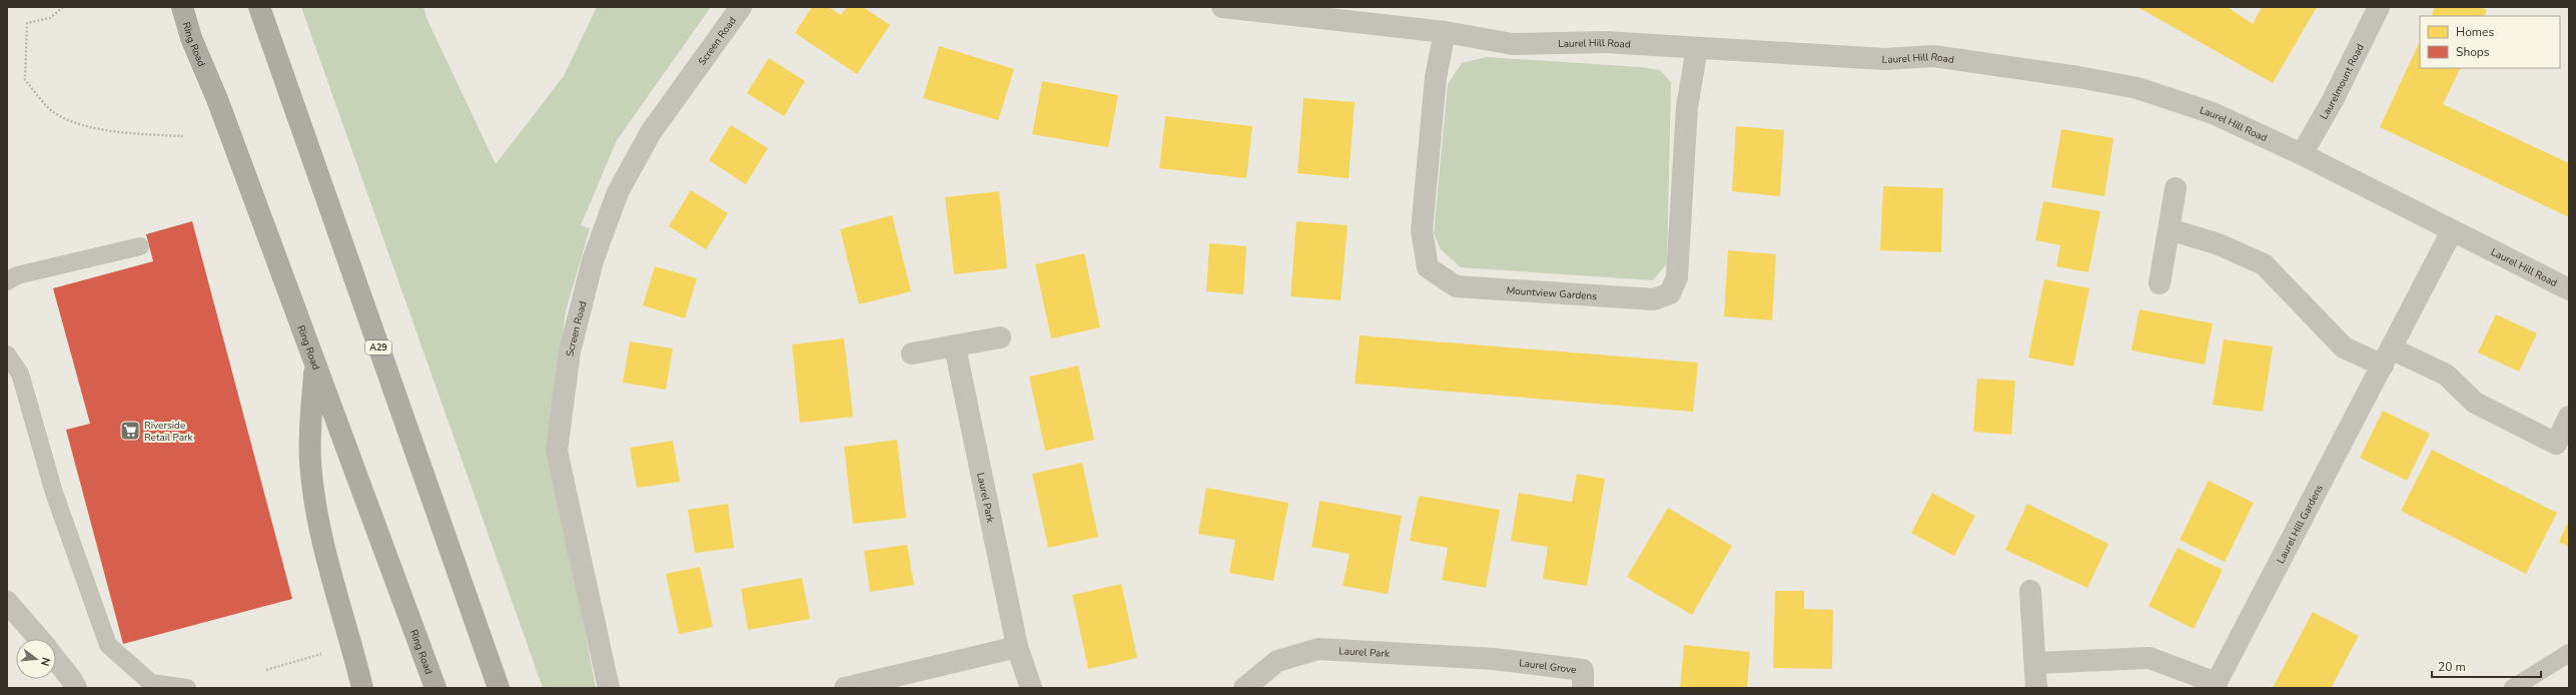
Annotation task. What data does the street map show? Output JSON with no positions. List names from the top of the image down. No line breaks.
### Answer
{"streets":{"highway":["Ring Road","A29"],"street":["Screen Road","Laurel Hill Road","Laurelmount Road","Mountview Gardens","Laurel Park","Laurel Hill Gardens","Laurel Grove"]},"crossings":[["Laurel Hill Road","Laurelmount Road"],["Laurel Hill Road","Mountview Gardens"],["Laurel Hill Road","Laurel Hill Gardens"],["Laurel Park","Laurel Grove"]],"places":{"supermarket":["Riverside Retail Park"]},"legend":["Homes","Shops"],"scale_bar":"20 m","north":"right"}
